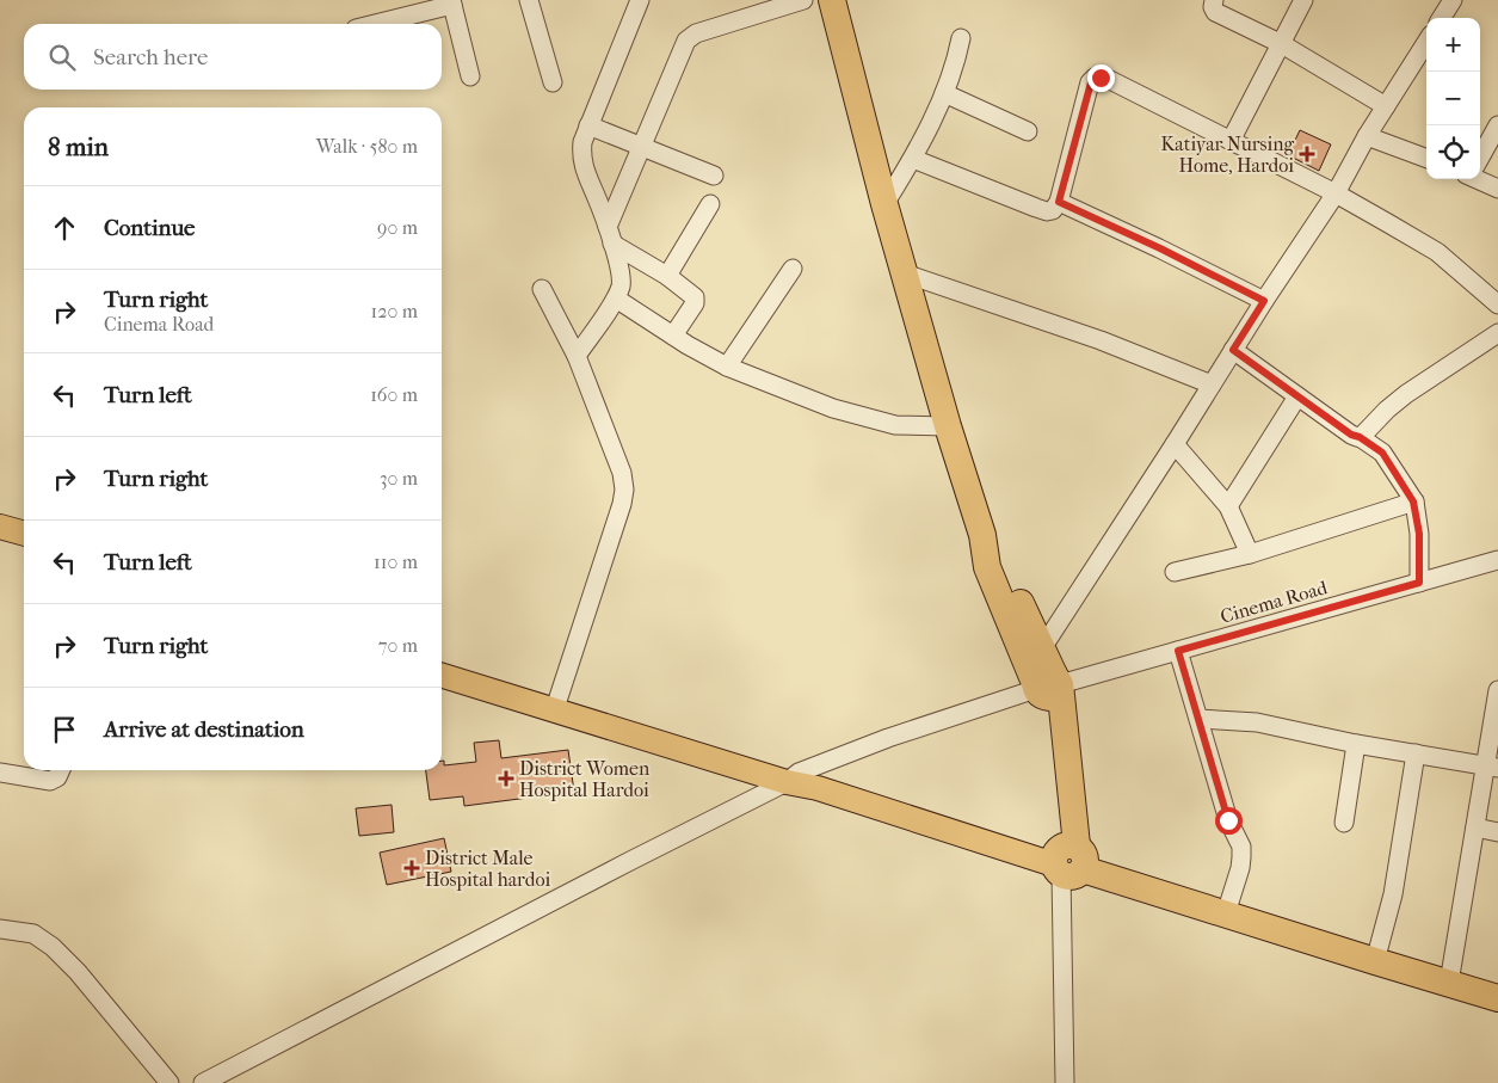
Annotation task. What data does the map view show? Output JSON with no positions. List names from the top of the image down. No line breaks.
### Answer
{"streets":{"street":["Cinema Road"]},"places":{"health":["Katiyar Nursing Home, Hardoi","District Women Hospital Hardoi","District Male Hospital hardoi"]},"page":{"map_buttons":["+","−"],"search":"Search here","heading":["8 min","Walk · 580 m"],"list":[["Continue","90 m"],["Turn right","Cinema Road","120 m"],["Turn left","160 m"],["Turn right","30 m"],["Turn left","110 m"],["Turn right","70 m"],"Arrive at destination"]}}
